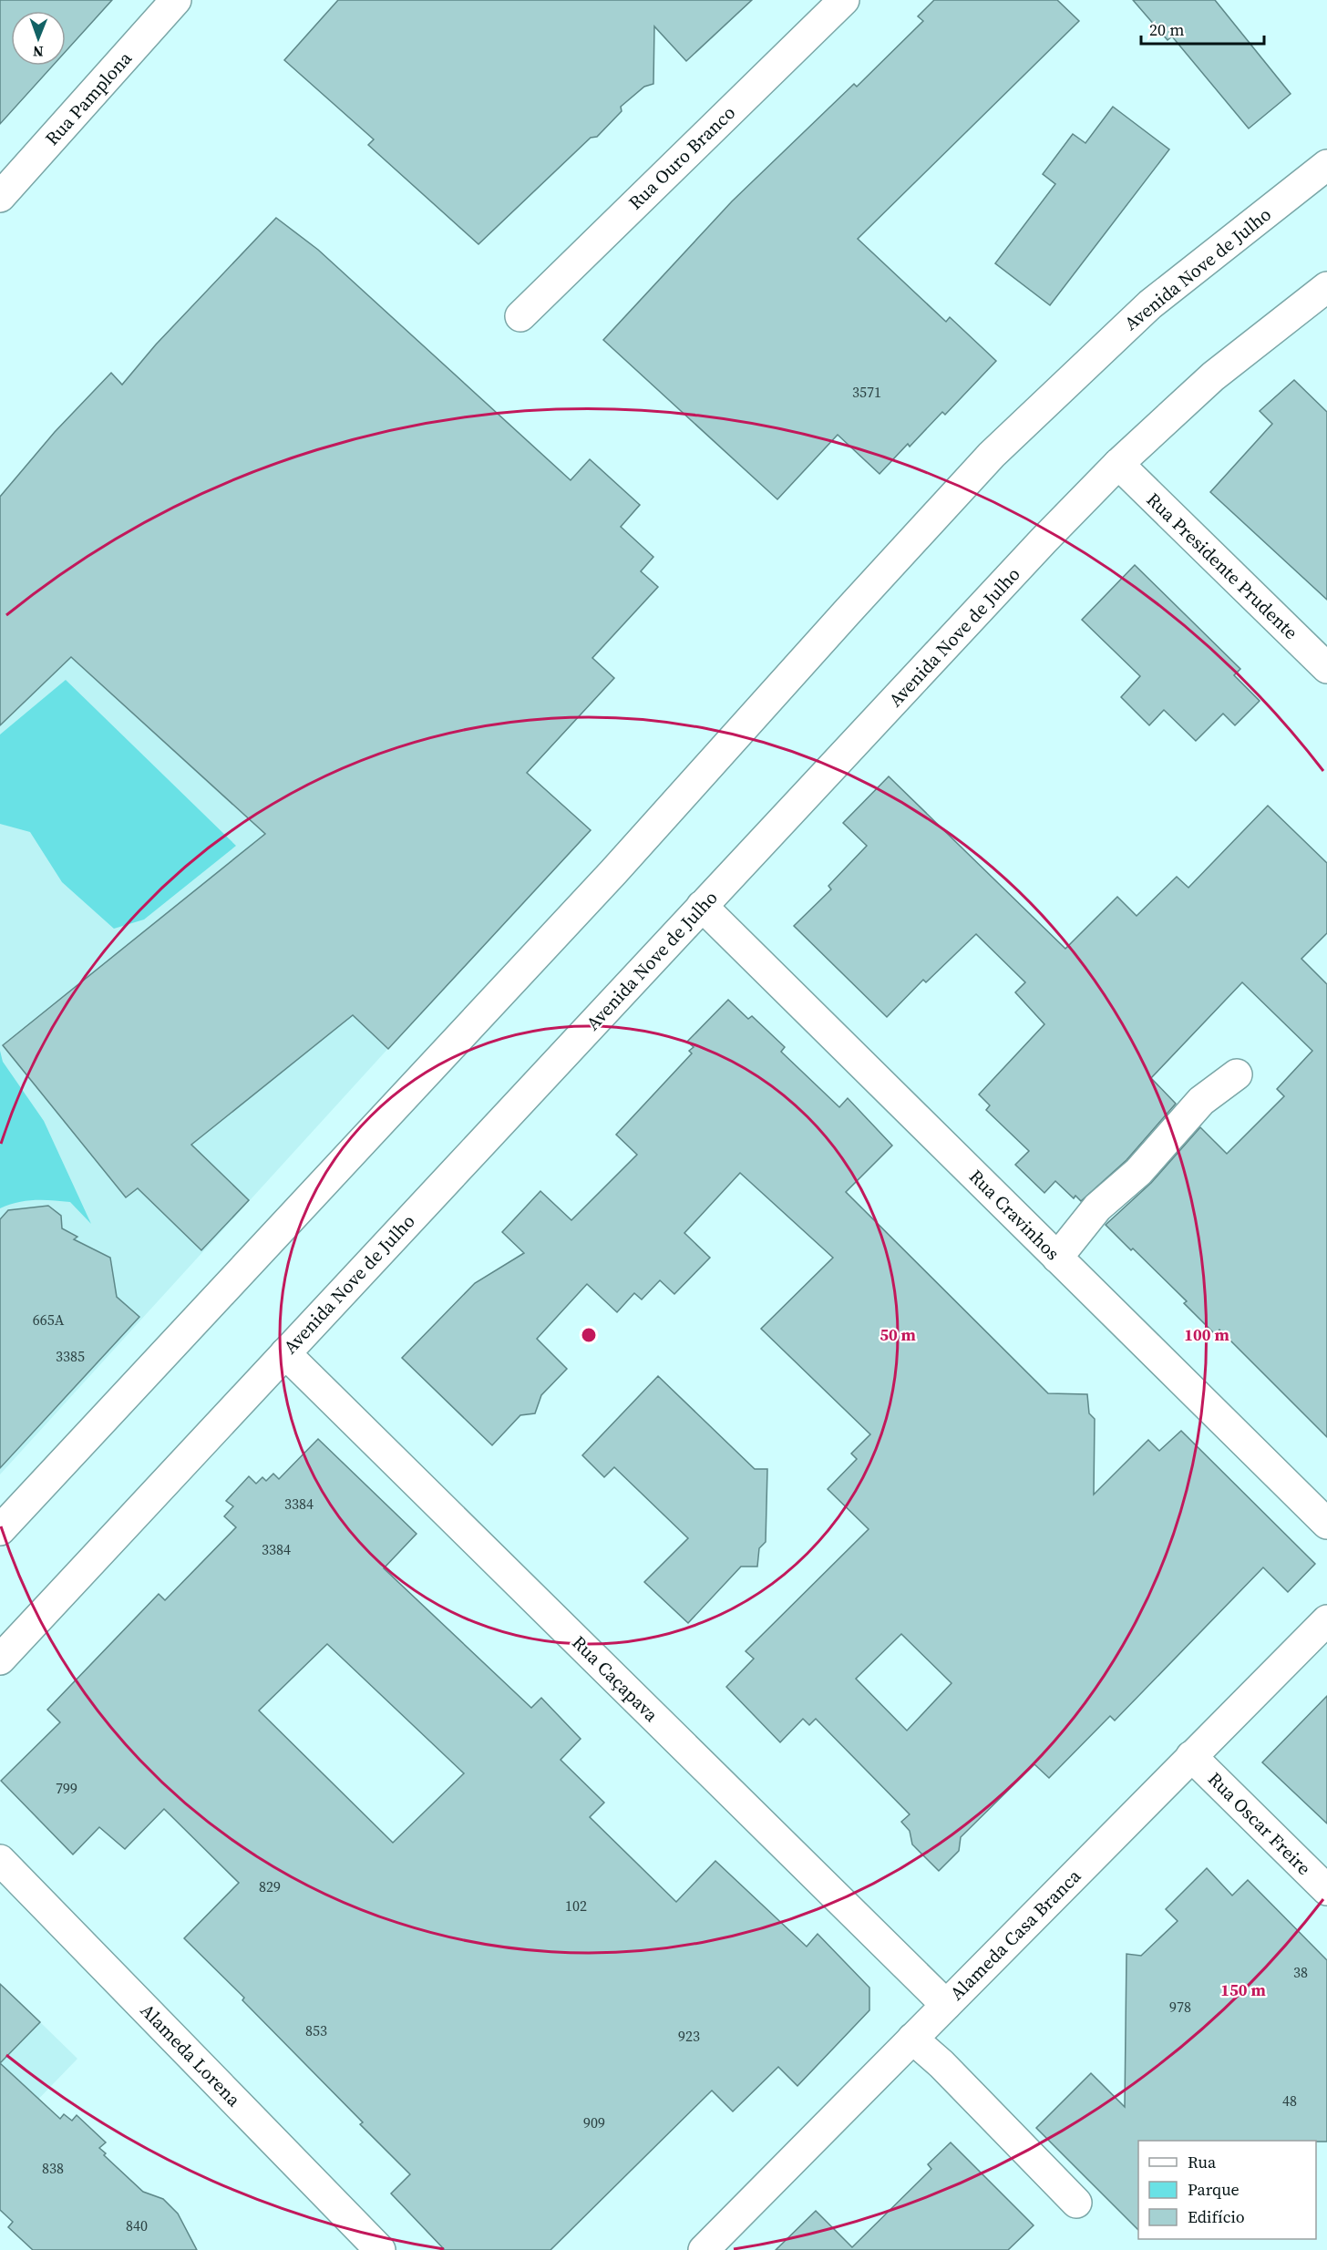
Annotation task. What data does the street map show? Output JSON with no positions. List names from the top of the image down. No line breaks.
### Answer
{"streets":{"street":["Rua Pamplona","Rua Ouro Branco","Avenida Nove de Julho","Rua Presidente Prudente","Rua Cravinhos","Rua Caçapava","Rua Oscar Freire","Alameda Casa Branca","Alameda Lorena"]},"crossings":[["Avenida Nove de Julho","Rua Presidente Prudente"],["Avenida Nove de Julho","Rua Cravinhos"],["Avenida Nove de Julho","Rua Caçapava"],["Rua Caçapava","Alameda Casa Branca"],["Rua Oscar Freire","Alameda Casa Branca"]],"house_numbers":["3571","665A","3385","3384","3384","799","829","102","38","978","853","923","48","909","838","840"],"legend":["Rua","Parque","Edifício"],"scale_bar":"20 m","north":"bottom","rings":["50 m","100 m","150 m"]}
